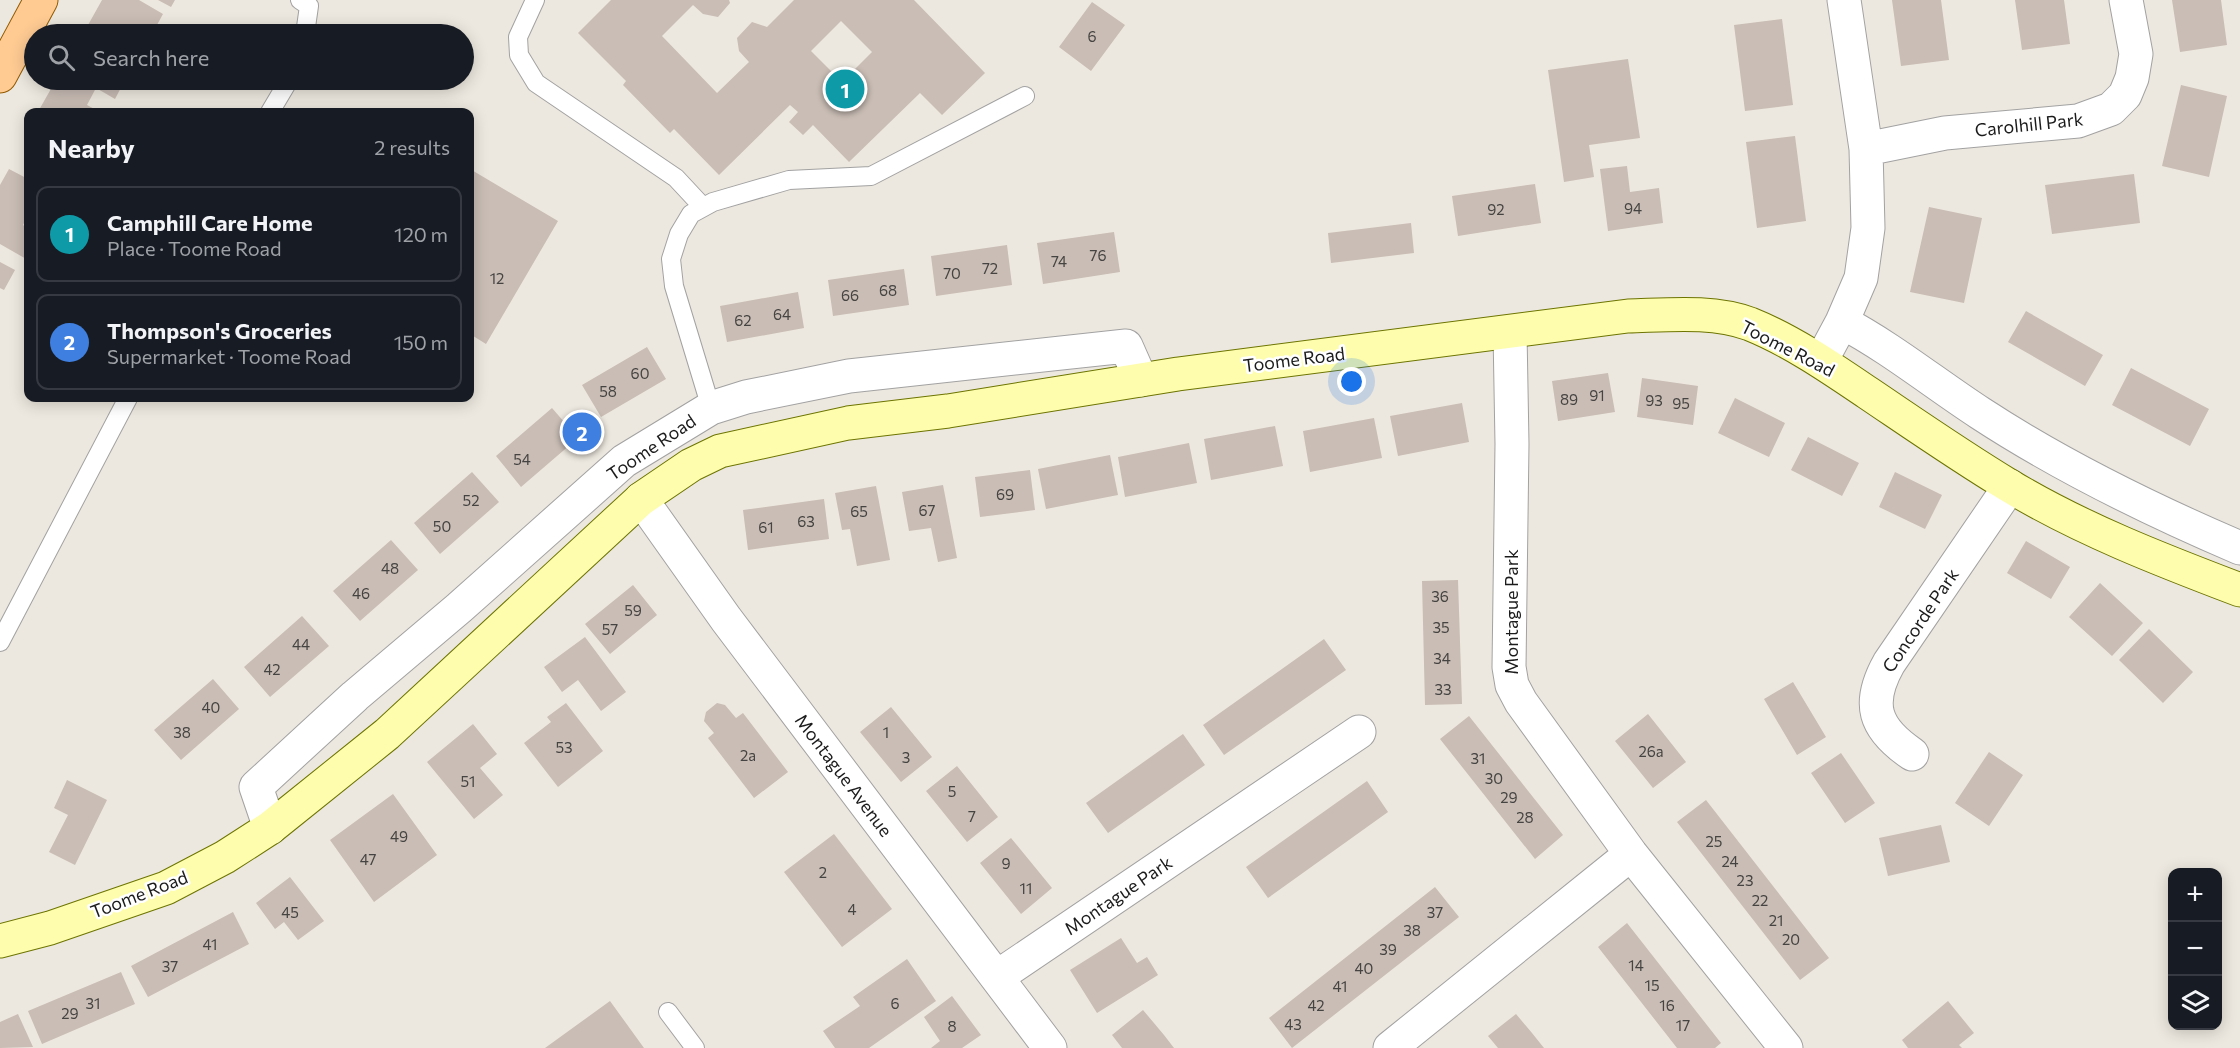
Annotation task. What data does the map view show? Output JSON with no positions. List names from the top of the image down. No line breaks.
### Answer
{"streets":{"main road":["Toome Road"],"street":["Carolhill Park","Montague Park","Concorde Park","Montague Avenue"]},"crossings":[["Toome Road","Montague Park"],["Toome Road","Concorde Park"],["Toome Road","Montague Avenue"],["Montague Park","Montague Avenue"]],"house_numbers":["6","94","92","76","74","72","70","12","68","66","64","62","60","58","91","89","93","95","54","69","52","67","65","63","50","61","48","46","36","59","35","57","44","34","42","33","40","38","1","53","26a","2a","3","31","30","51","5","29","7","28","49","25","47","24","9","2","23","11","22","4","45","37","21","38","20","41","39","14","37","40","15","41","31","6","42","16","29","43","17","8"],"page":{"search":"Search here","pins":["1","2"],"heading":["Nearby","2 results"],"list":[{"mark":"1","name":"Camphill Care Home","note":"Place · Toome Road","value":"120 m"},{"mark":"2","name":"Thompson's Groceries","note":"Supermarket · Toome Road","value":"150 m"}],"map_buttons":["+","−"]}}
